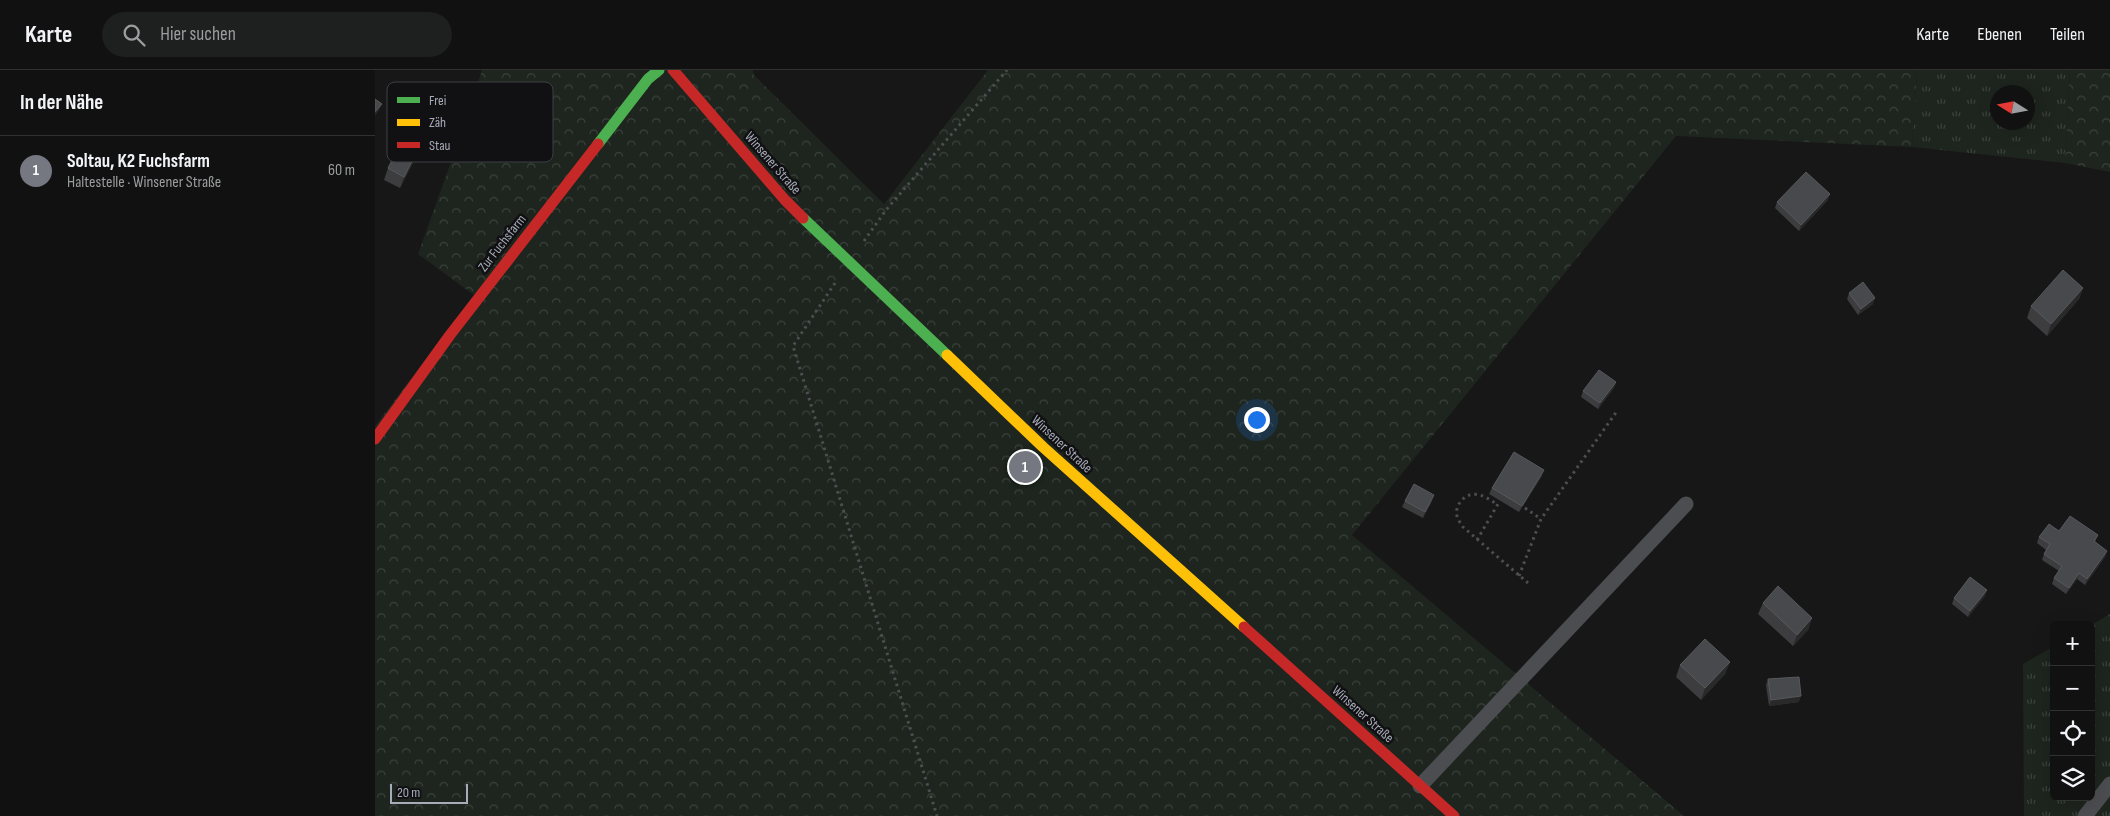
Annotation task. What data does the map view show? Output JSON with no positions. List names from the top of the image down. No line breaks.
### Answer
{"streets":{"main road":["Winsener Straße","Zur Fuchsfarm"]},"legend":["Frei","Zäh","Stau"],"scale_bar":"20 m","north":"left","page":{"header":"Karte","search":"Hier suchen","nav":["Karte","Ebenen","Teilen"],"heading":"In der Nähe","list":[{"mark":"1","name":"Soltau, K2 Fuchsfarm","note":"Haltestelle · Winsener Straße","value":"60 m"}],"pins":"1","map_buttons":["+","−"],"scale":"20 m"}}
